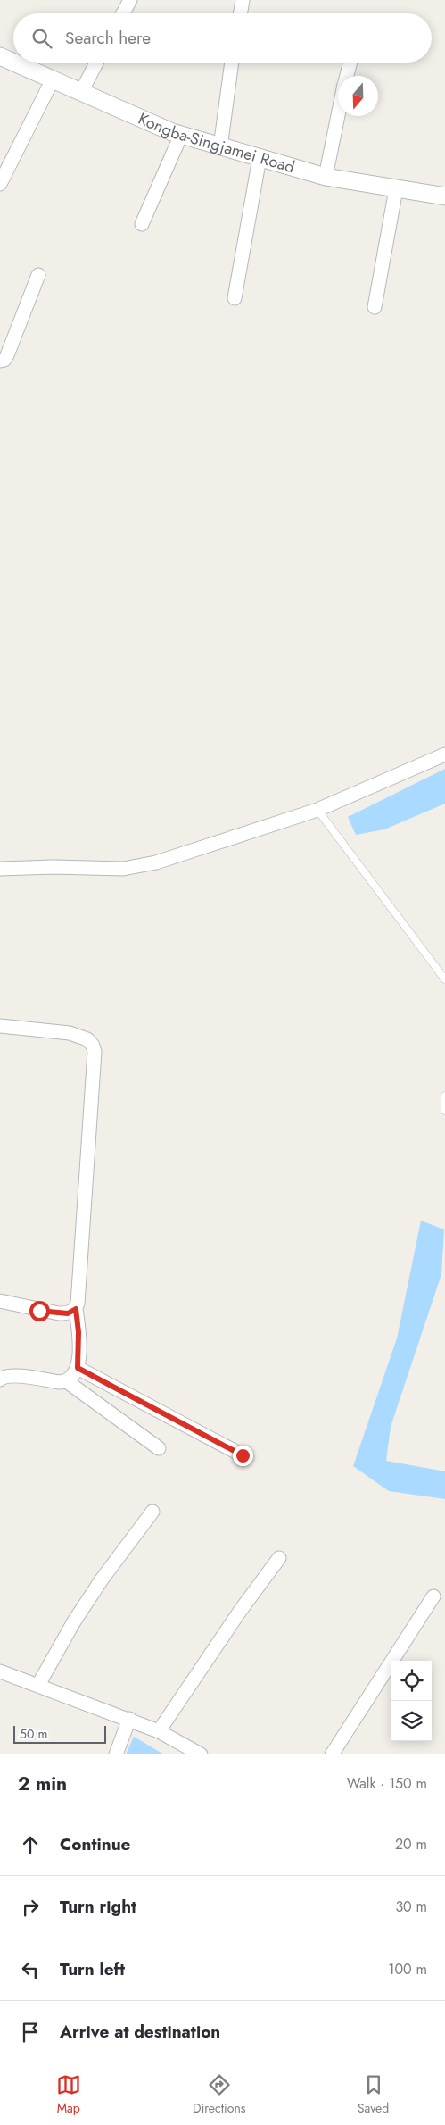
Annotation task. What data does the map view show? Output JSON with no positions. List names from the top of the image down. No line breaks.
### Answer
{"streets":{"street":["Kongba-Singjamei Road"]},"scale_bar":"50 m","north":"bottom","page":{"search":"Search here","scale":"50 m","heading":["2 min","Walk · 150 m"],"list":[["Continue","20 m"],["Turn right","30 m"],["Turn left","100 m"],"Arrive at destination"],"nav":["Map","Directions","Saved"]}}
